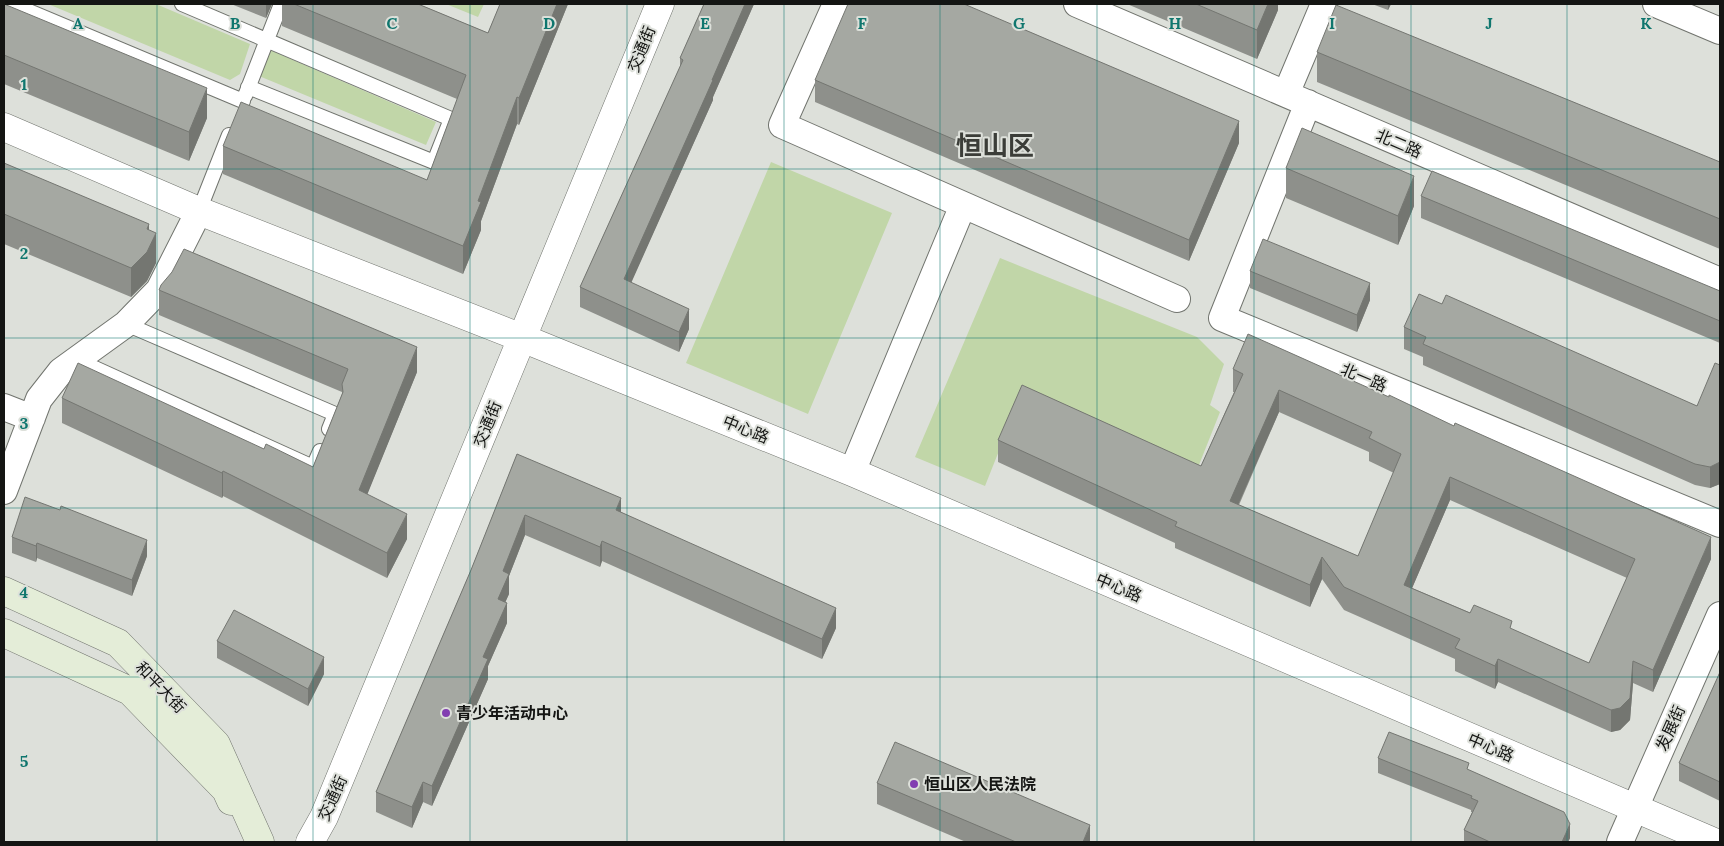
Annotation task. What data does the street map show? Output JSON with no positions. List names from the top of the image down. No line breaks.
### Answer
{"streets":{"main road":["和平大街"],"street":["交通街","北二路","北一路","中心路","发展街"]},"crossings":[["交通街","中心路"],["北二路","北一路"],["中心路","发展街"]],"districts":["恒山区"],"places":["青少年活动中心","恒山区人民法院"],"grid":{"columns":["A","B","C","D","E","F","G","H","I","J","K"],"rows":["1","2","3","4","5"]}}
